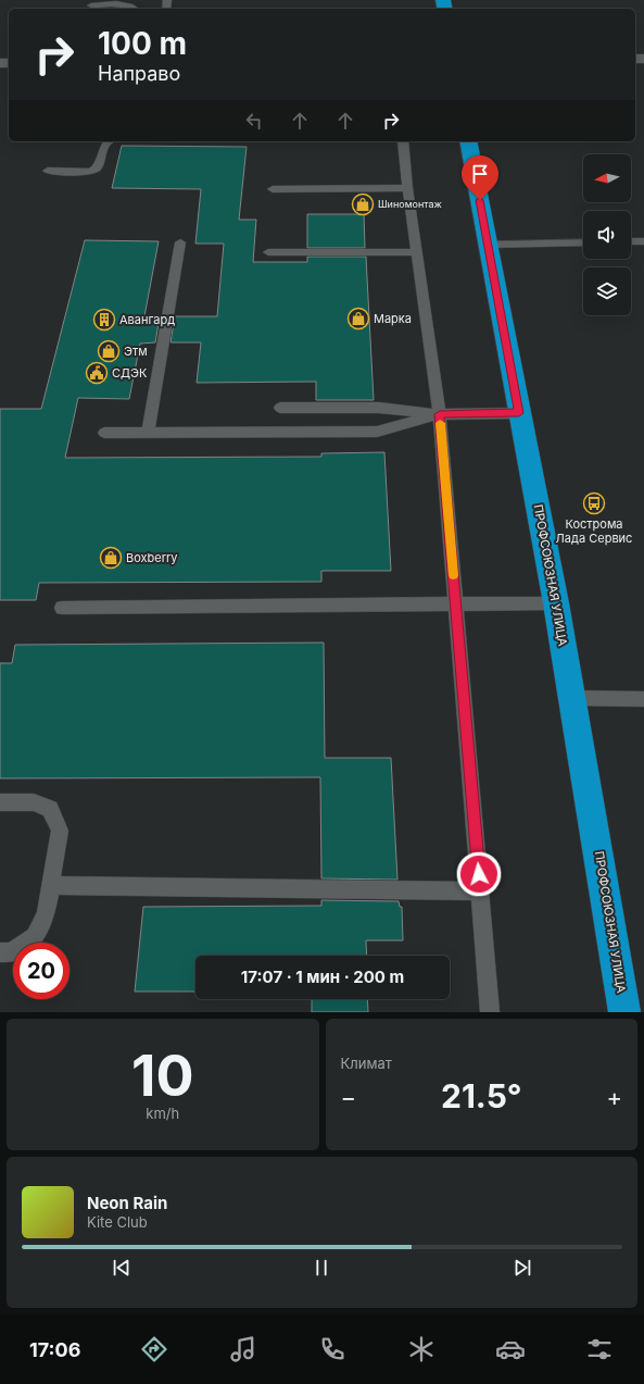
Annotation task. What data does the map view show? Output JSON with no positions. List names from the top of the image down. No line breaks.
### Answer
{"streets":{"highway":["ПРОФСОЮЗНАЯ УЛИЦА"]},"places":{"shop":["Шиномонтаж","Марка","Этм","Boxberry"],"building":["Авангард"],"public building":["СДЭК"],"bus stop":["Кострома Лада Сервис"]},"north":"left","page":{"turn":["100 m","Направо"],"limit":"20","trip":"17:07 · 1 мин · 200 m","tile":[["10","km/h"],"Климат"],"heat":["−","21.5°","+"],"song":["Neon Rain","Kite Club"],"tabs":"17:06"}}
